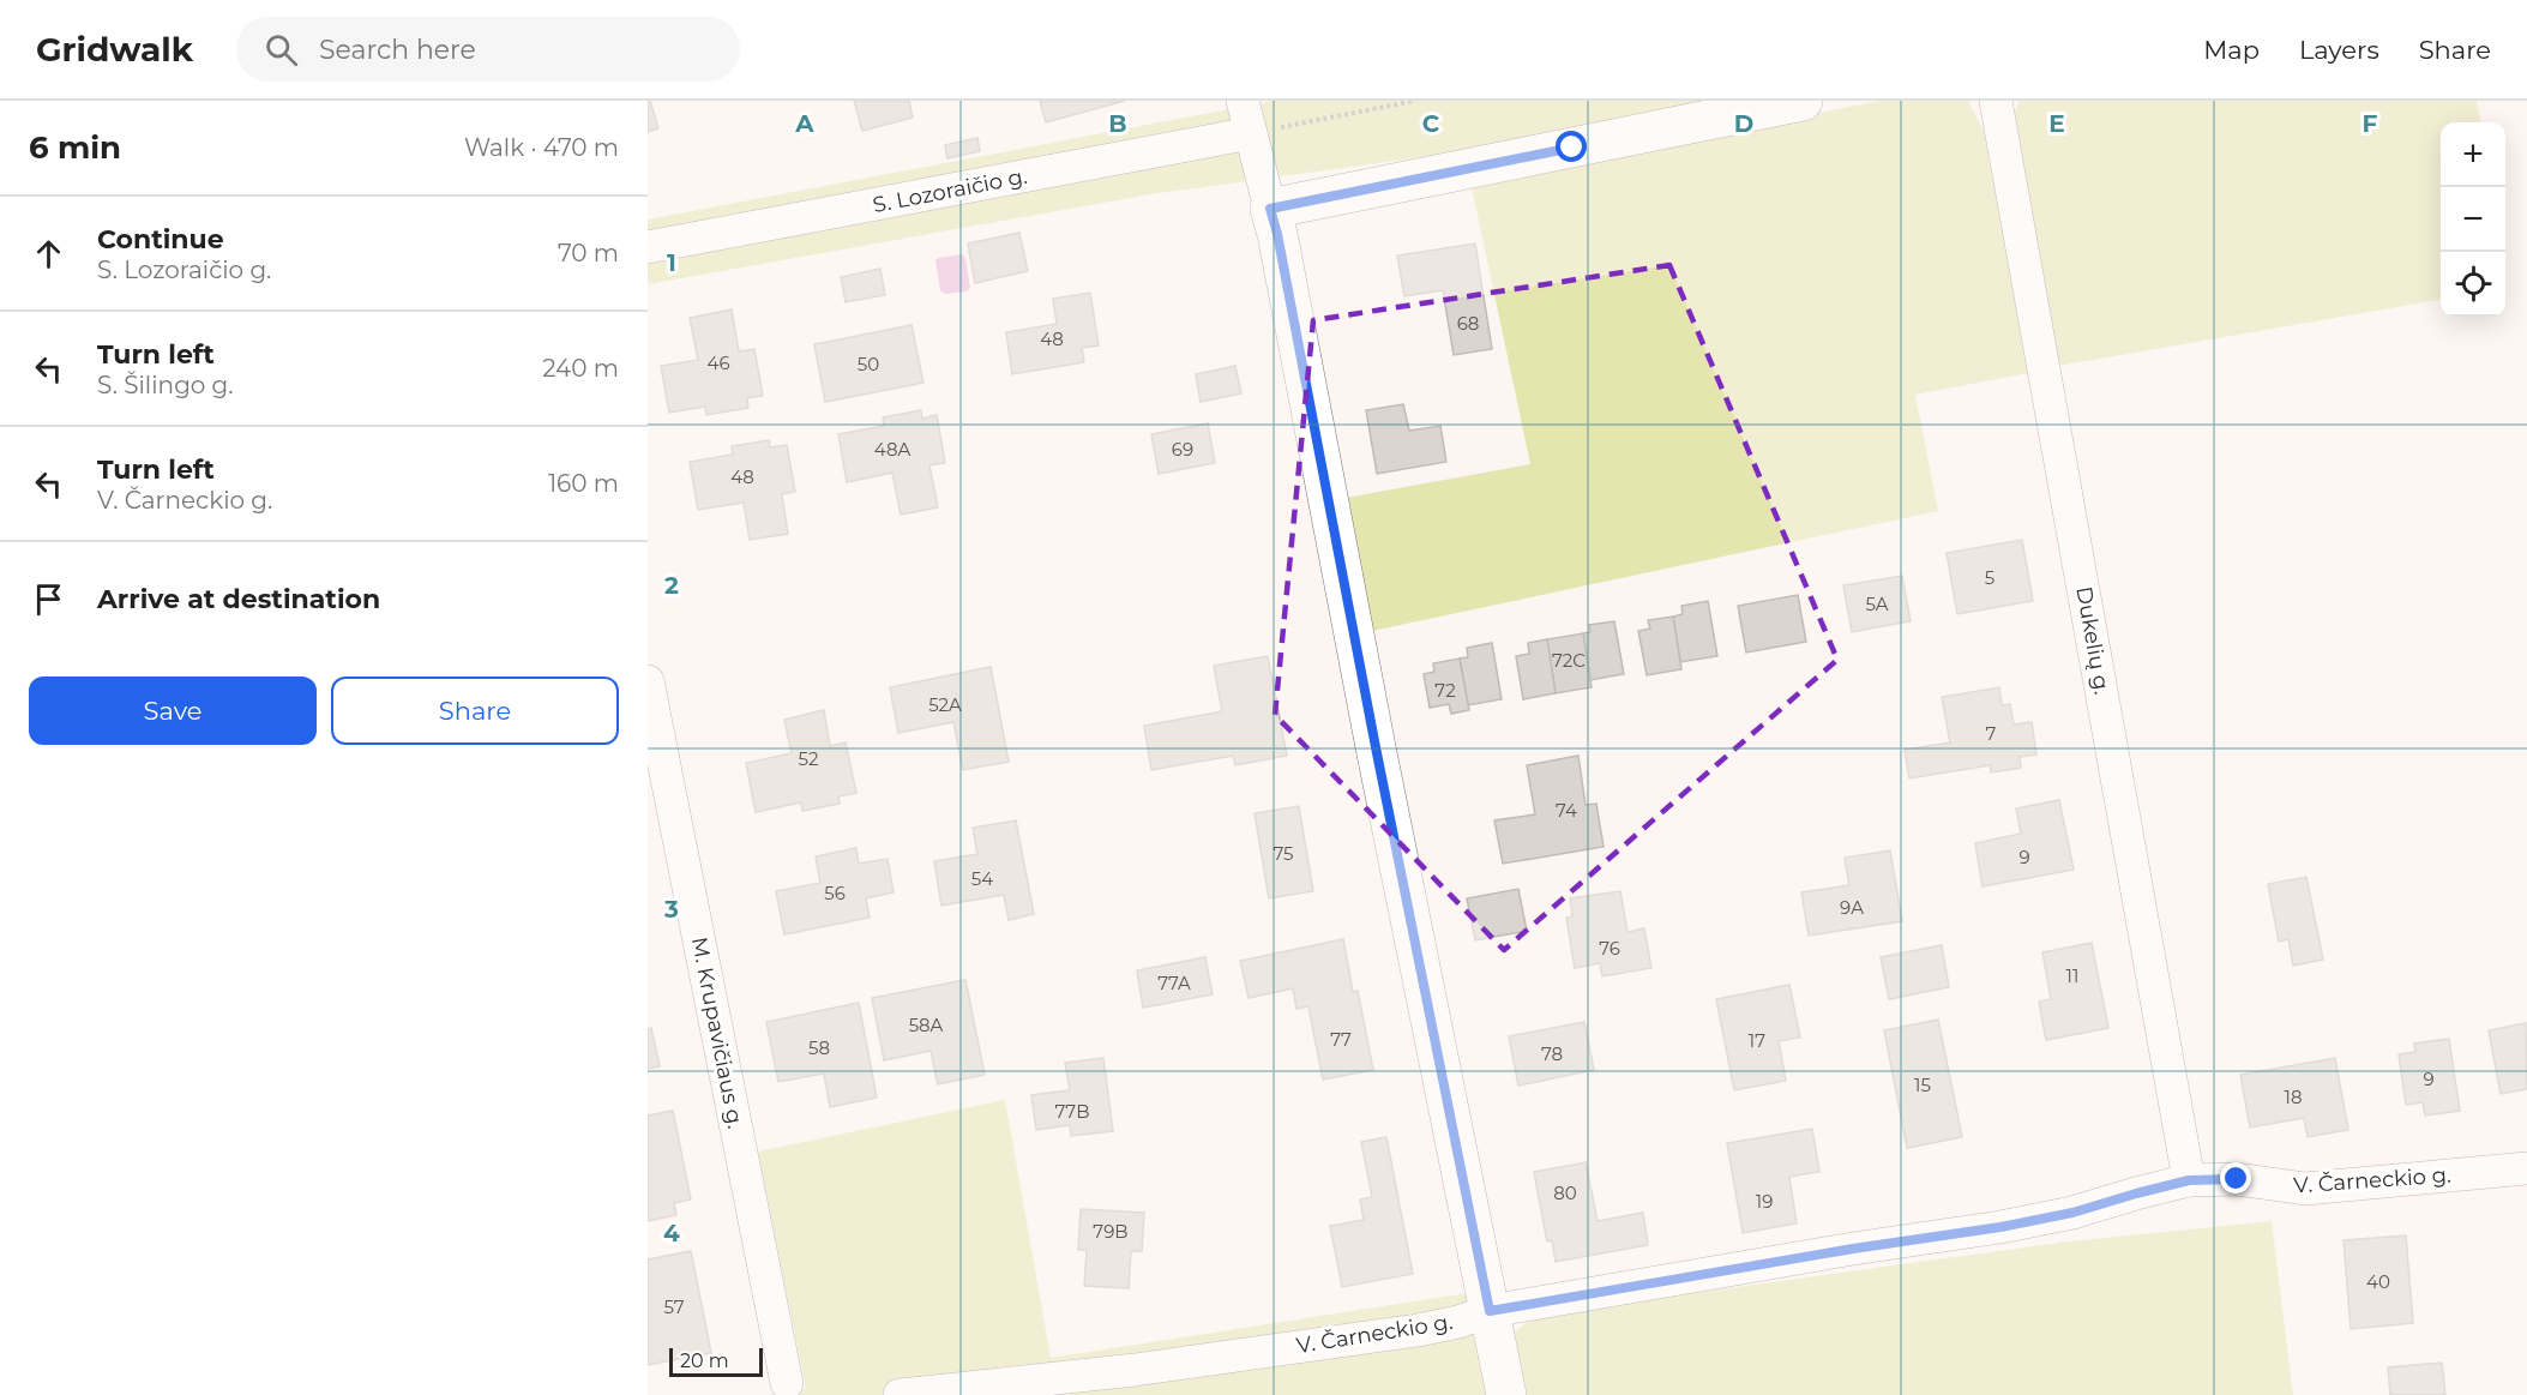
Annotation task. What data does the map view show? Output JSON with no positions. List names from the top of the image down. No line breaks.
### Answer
{"streets":{"street":["S. Lozoraičio g.","Dukelių g.","M. Krupavičiaus g.","V. Čarneckio g."]},"crossings":[["Dukelių g.","V. Čarneckio g."]],"house_numbers":["68","48","46","50","48A","69","48","5","5A","72C","72","52A","7","52","74","75","9","54","56","9A","76","11","77A","58A","77","17","58","78","9","15","18","77B","80","19","79B","40","57"],"scale_bar":"20 m","page":{"header":"Gridwalk","search":"Search here","nav":["Map","Layers","Share"],"heading":["6 min","Walk · 470 m"],"map_buttons":["+","−"],"list":[["Continue","S. Lozoraičio g.","70 m"],["Turn left","S. Šilingo g.","240 m"],["Turn left","V. Čarneckio g.","160 m"],"Arrive at destination"],"buttons":["Save","Share"],"scale":"20 m"},"grid":{"columns":["A","B","C","D","E","F"],"rows":["1","2","3","4"]}}
